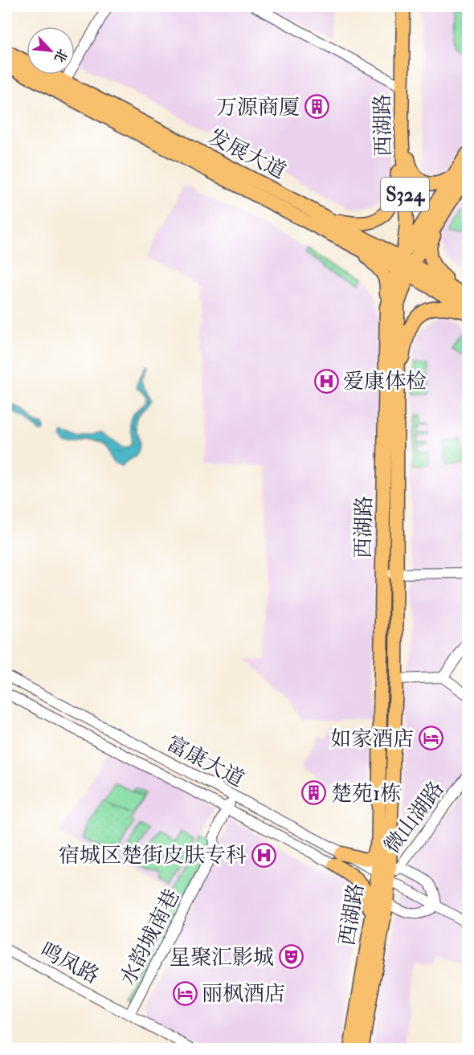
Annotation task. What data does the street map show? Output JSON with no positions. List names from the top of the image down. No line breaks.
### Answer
{"streets":{"main road":["西湖路","发展大道","S324"],"street":["富康大道","微山湖路","水韵城南巷","鸣凤路"]},"crossings":[["西湖路","发展大道"],["西湖路","富康大道"],["西湖路","微山湖路"],["富康大道","微山湖路"],["富康大道","水韵城南巷"],["水韵城南巷","鸣凤路"]],"places":{"building":["万源商厦","楚苑1栋"],"hospital":["爱康体检","宿城区楚街皮肤专科"],"hotel":["如家酒店","丽枫酒店"],"theatre":["星聚汇影城"]},"north":"bottom right"}
